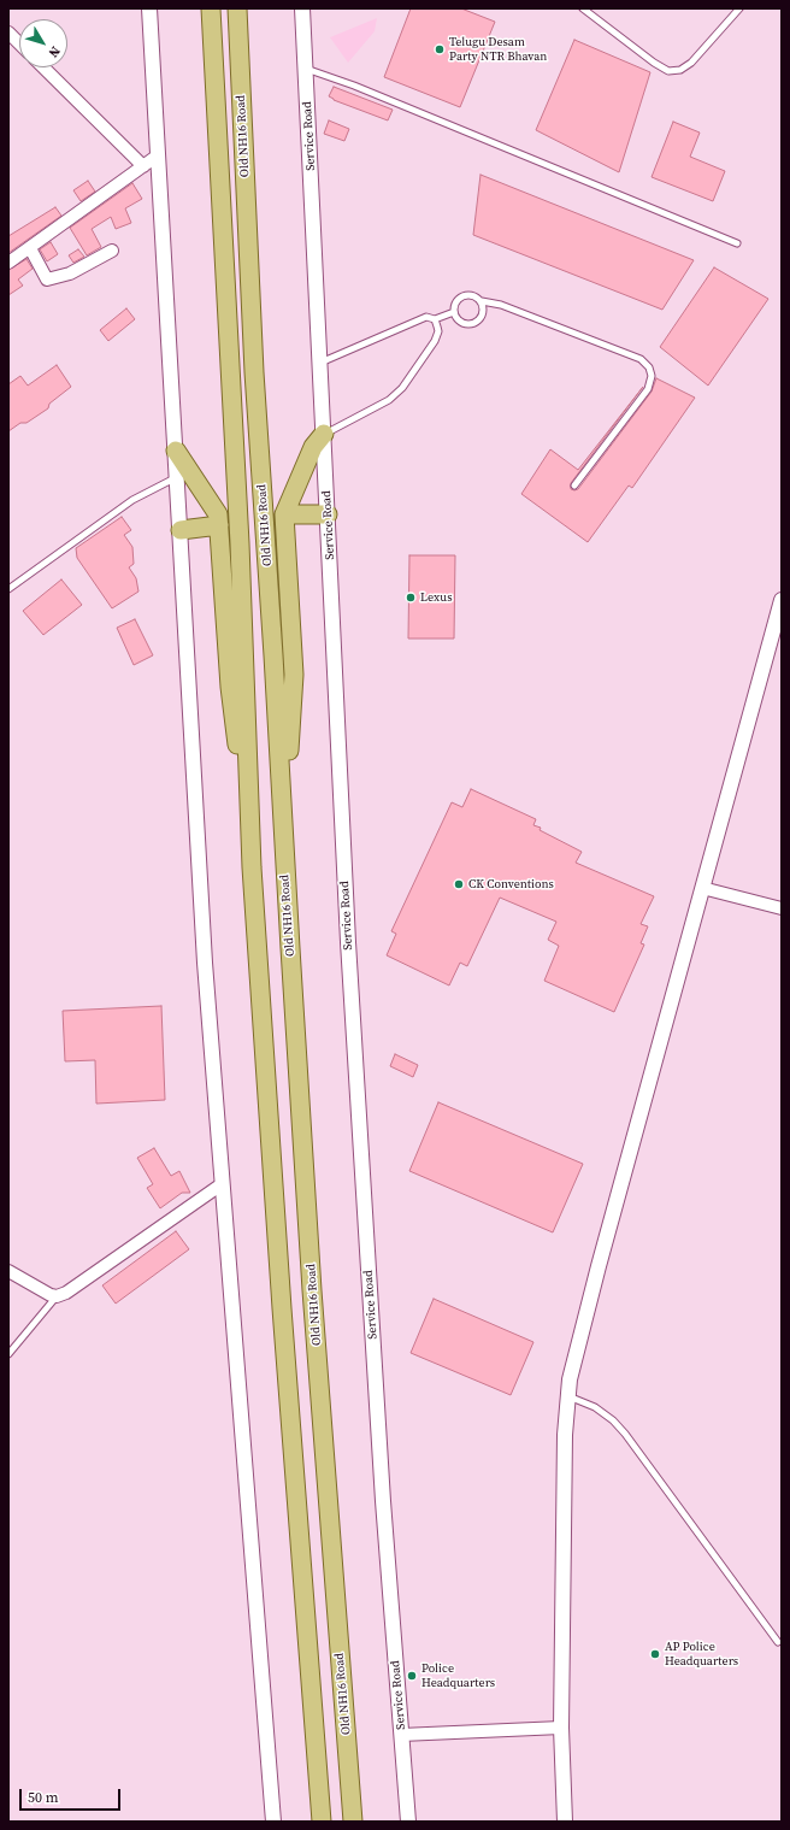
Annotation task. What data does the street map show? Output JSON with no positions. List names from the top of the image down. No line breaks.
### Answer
{"streets":{"main road":["Old NH16 Road"],"street":["Service Road"]},"places":["Telugu Desam Party NTR Bhavan","Lexus","CK Conventions","AP Police Headquarters","Police Headquarters"],"scale_bar":"50 m","north":"bottom right"}
